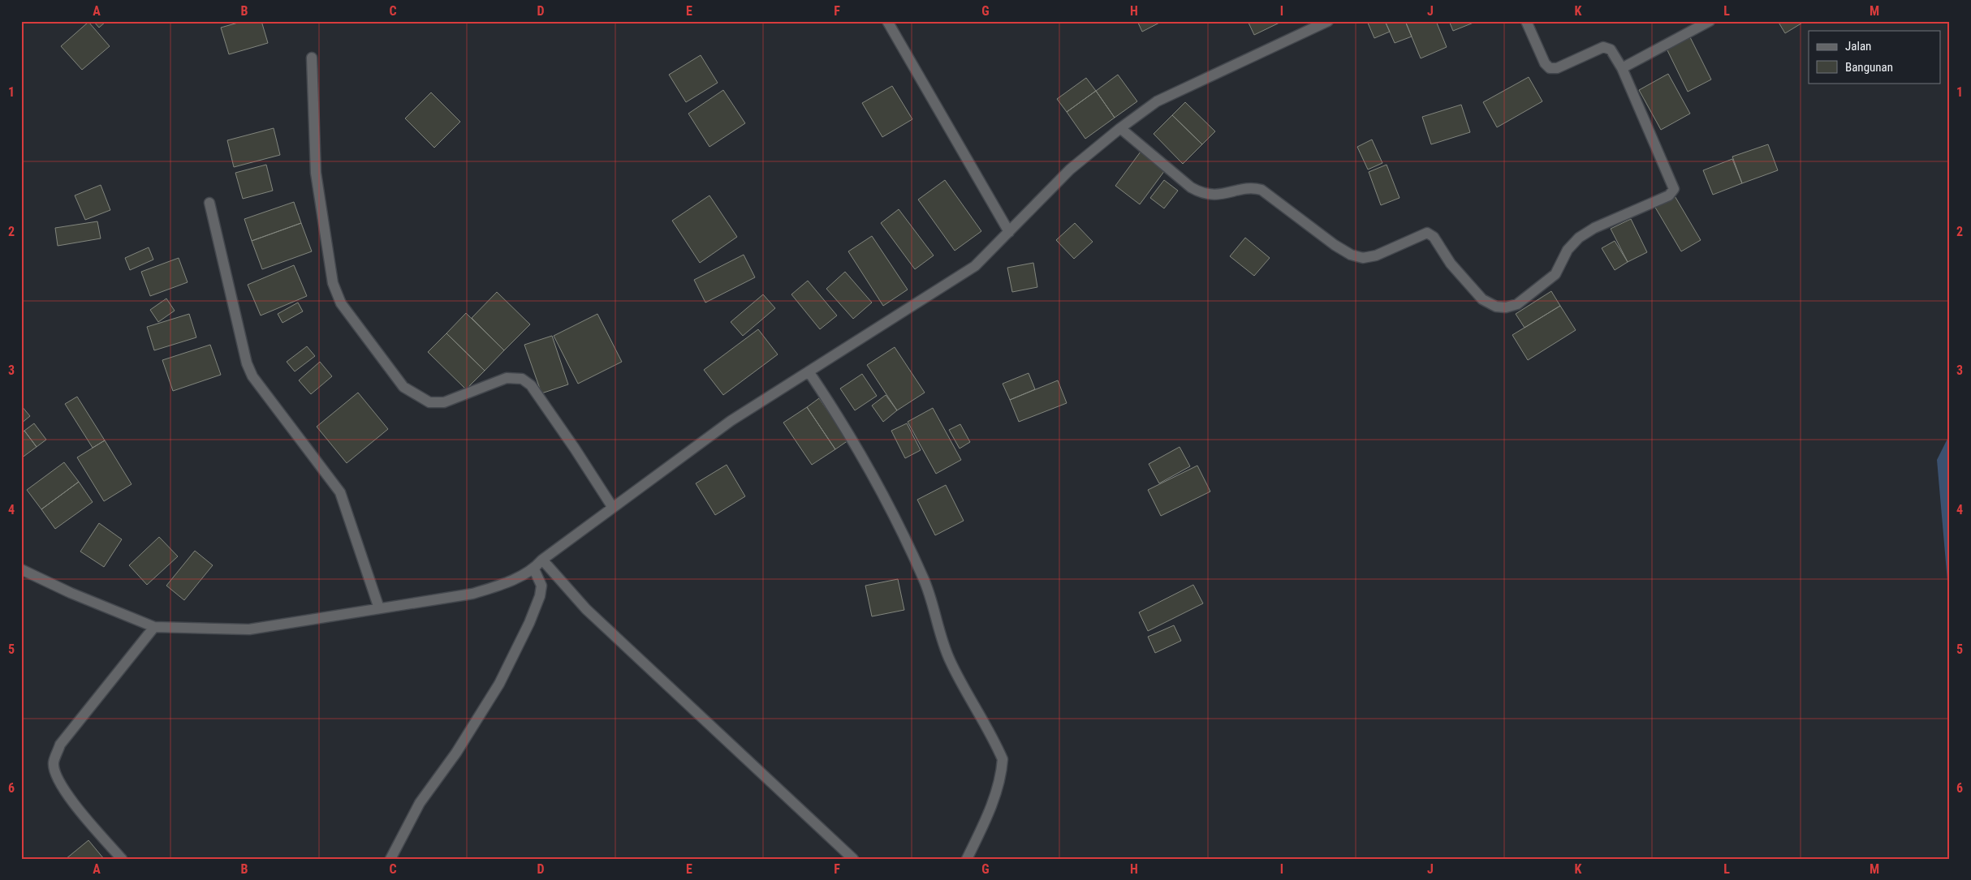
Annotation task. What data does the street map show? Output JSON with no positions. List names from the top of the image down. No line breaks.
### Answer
{"legend":["Jalan","Bangunan"],"grid":{"columns":["A","B","C","D","E","F","G","H","I","J","K","L","M"],"rows":["1","2","3","4","5","6"]}}
